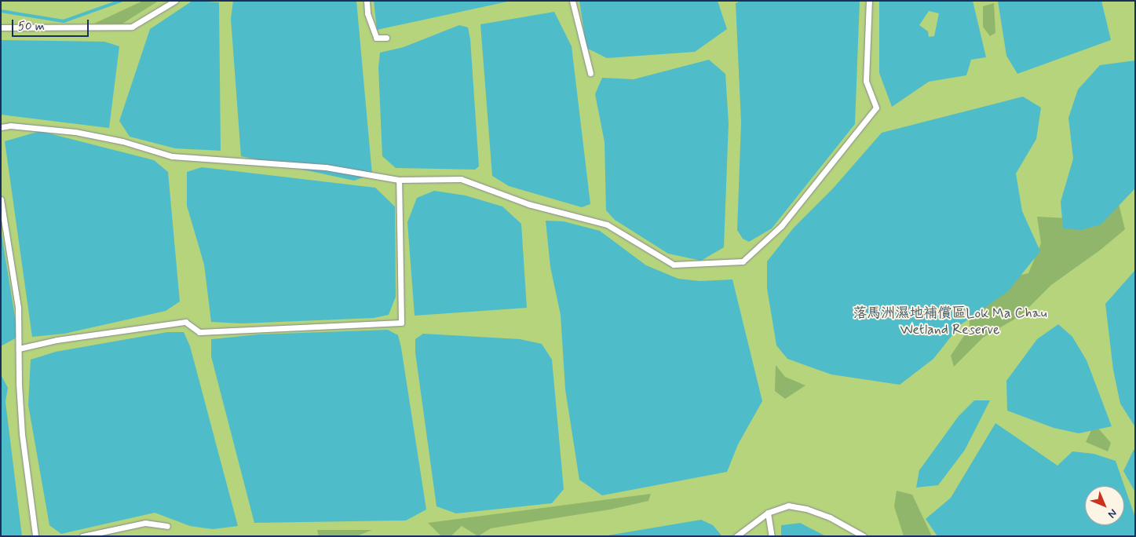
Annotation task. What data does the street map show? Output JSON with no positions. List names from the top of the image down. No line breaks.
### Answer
{"parks":["落馬洲濕地補償區Lok Ma Chau Wetland Reserve"],"scale_bar":"50 m","north":"bottom right"}
